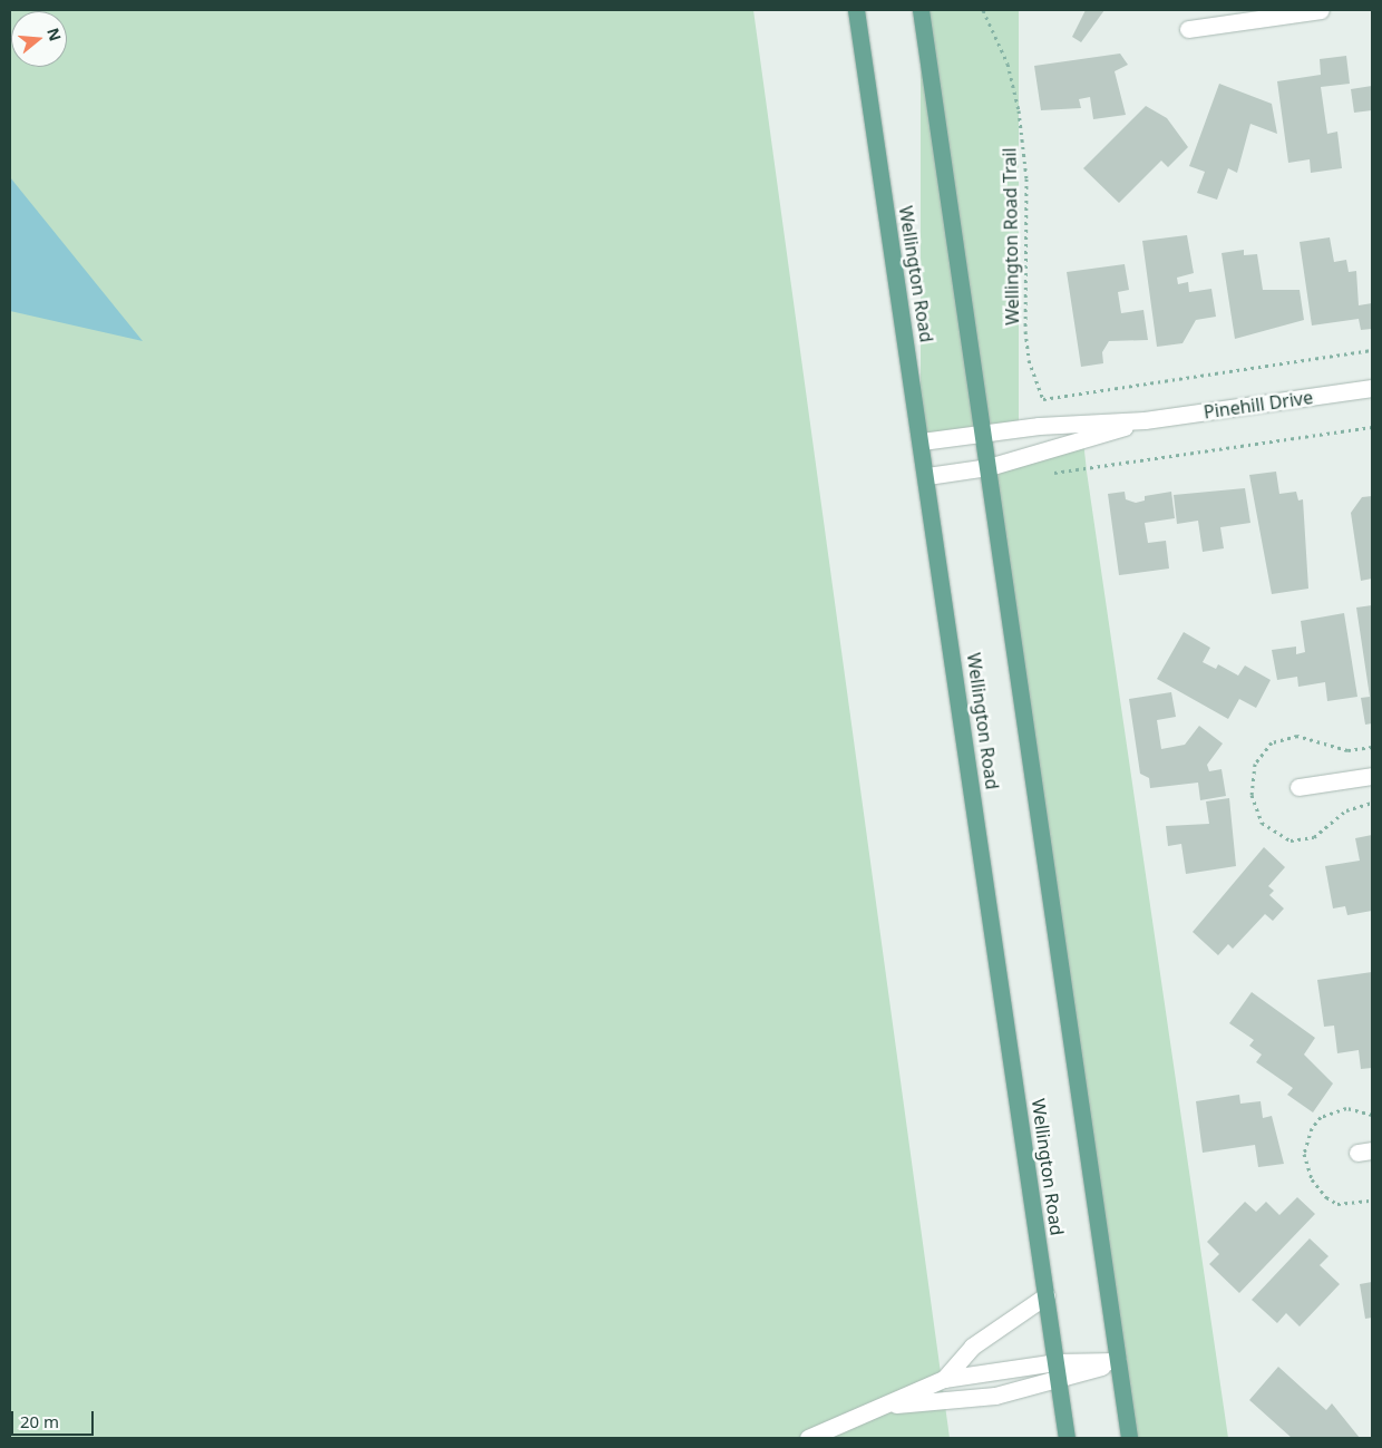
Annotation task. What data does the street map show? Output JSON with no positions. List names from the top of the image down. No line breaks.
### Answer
{"streets":{"main road":["Wellington Road"],"street":["Pinehill Drive"],"path":["Wellington Road Trail"]},"crossings":[["Wellington Road","Pinehill Drive"]],"scale_bar":"20 m","north":"right"}
